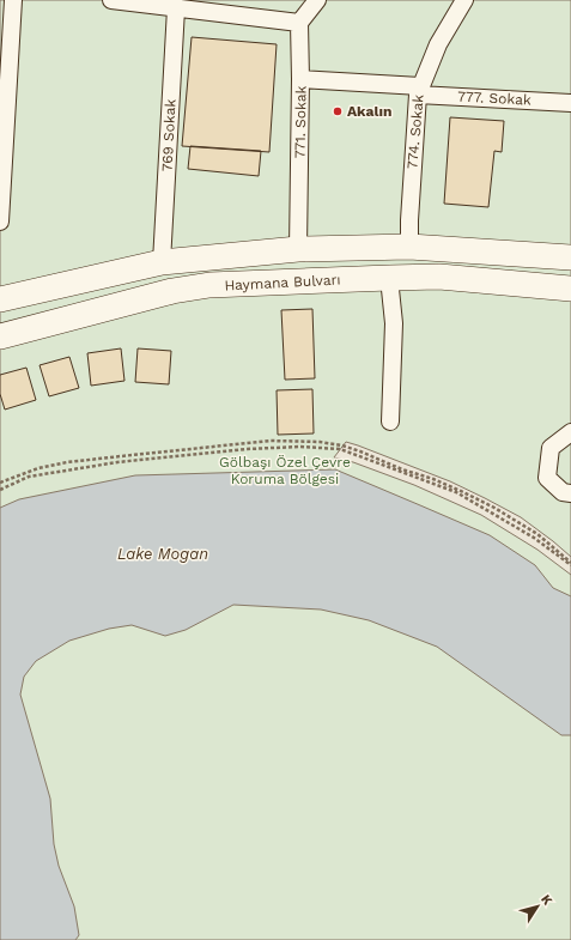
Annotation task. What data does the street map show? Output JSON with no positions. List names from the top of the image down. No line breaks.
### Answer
{"streets":{"highway":["Haymana Bulvarı"],"street":["777. Sokak","771. Sokak","774. Sokak","769 Sokak"]},"crossings":[["777. Sokak","771. Sokak"],["777. Sokak","774. Sokak"],["771. Sokak","Haymana Bulvarı"],["774. Sokak","Haymana Bulvarı"],["769 Sokak","Haymana Bulvarı"]],"water":["Lake Mogan"],"parks":["Gölbaşı Özel Çevre Koruma Bölgesi"],"places":["Akalın"],"north":"top right"}
